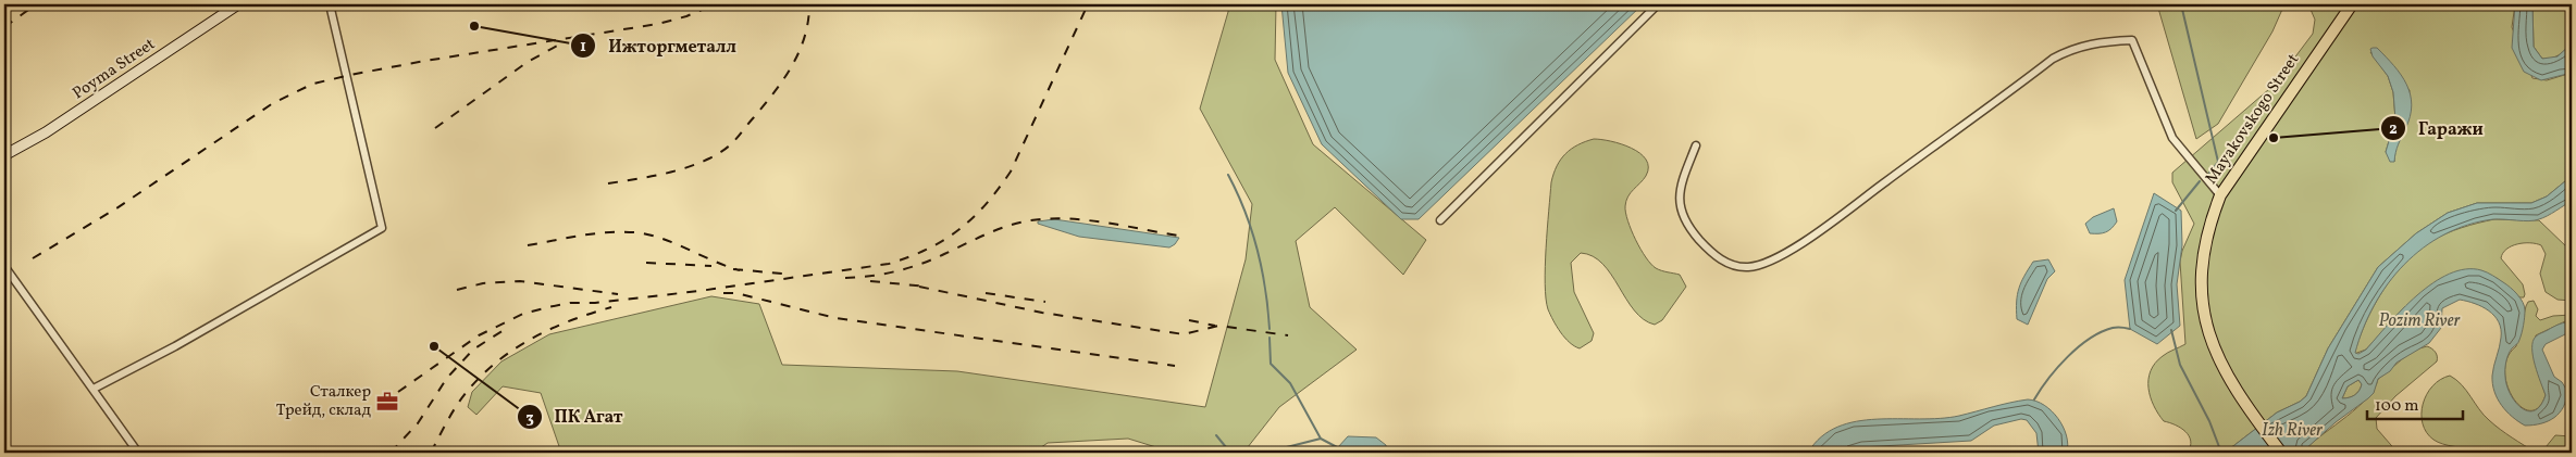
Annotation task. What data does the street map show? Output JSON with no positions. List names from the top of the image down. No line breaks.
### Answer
{"streets":{"main road":["Poyma Street","Mayakovskogo Street"]},"water":["Pozim River","Izh River"],"places":{"other":["Ижторгметалл","Гаражи","ПК Агат"],"office":["Сталкер Трейд, склад"]},"scale_bar":"100 m"}
